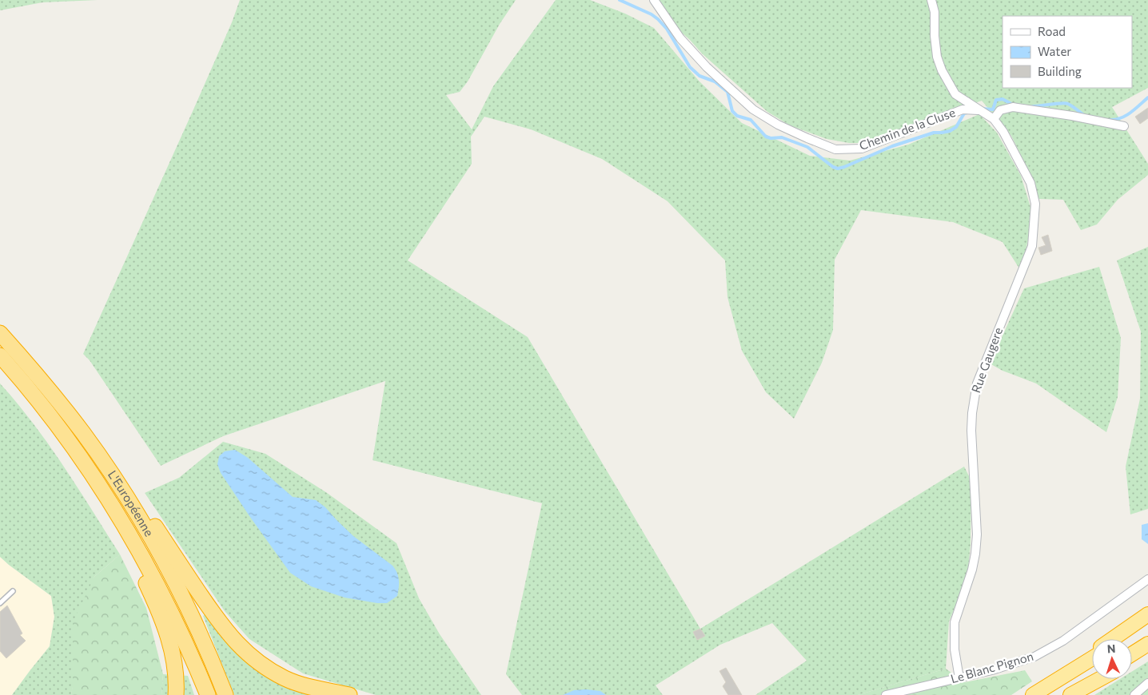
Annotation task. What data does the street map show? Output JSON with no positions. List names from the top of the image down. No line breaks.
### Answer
{"streets":{"highway":["L'Européenne"],"street":["Chemin de la Cluse","Rue Gaugere","Le Blanc Pignon"]},"crossings":[["Chemin de la Cluse","Rue Gaugere"],["Rue Gaugere","Le Blanc Pignon"]],"legend":["Road","Water","Building"],"north":"top"}
